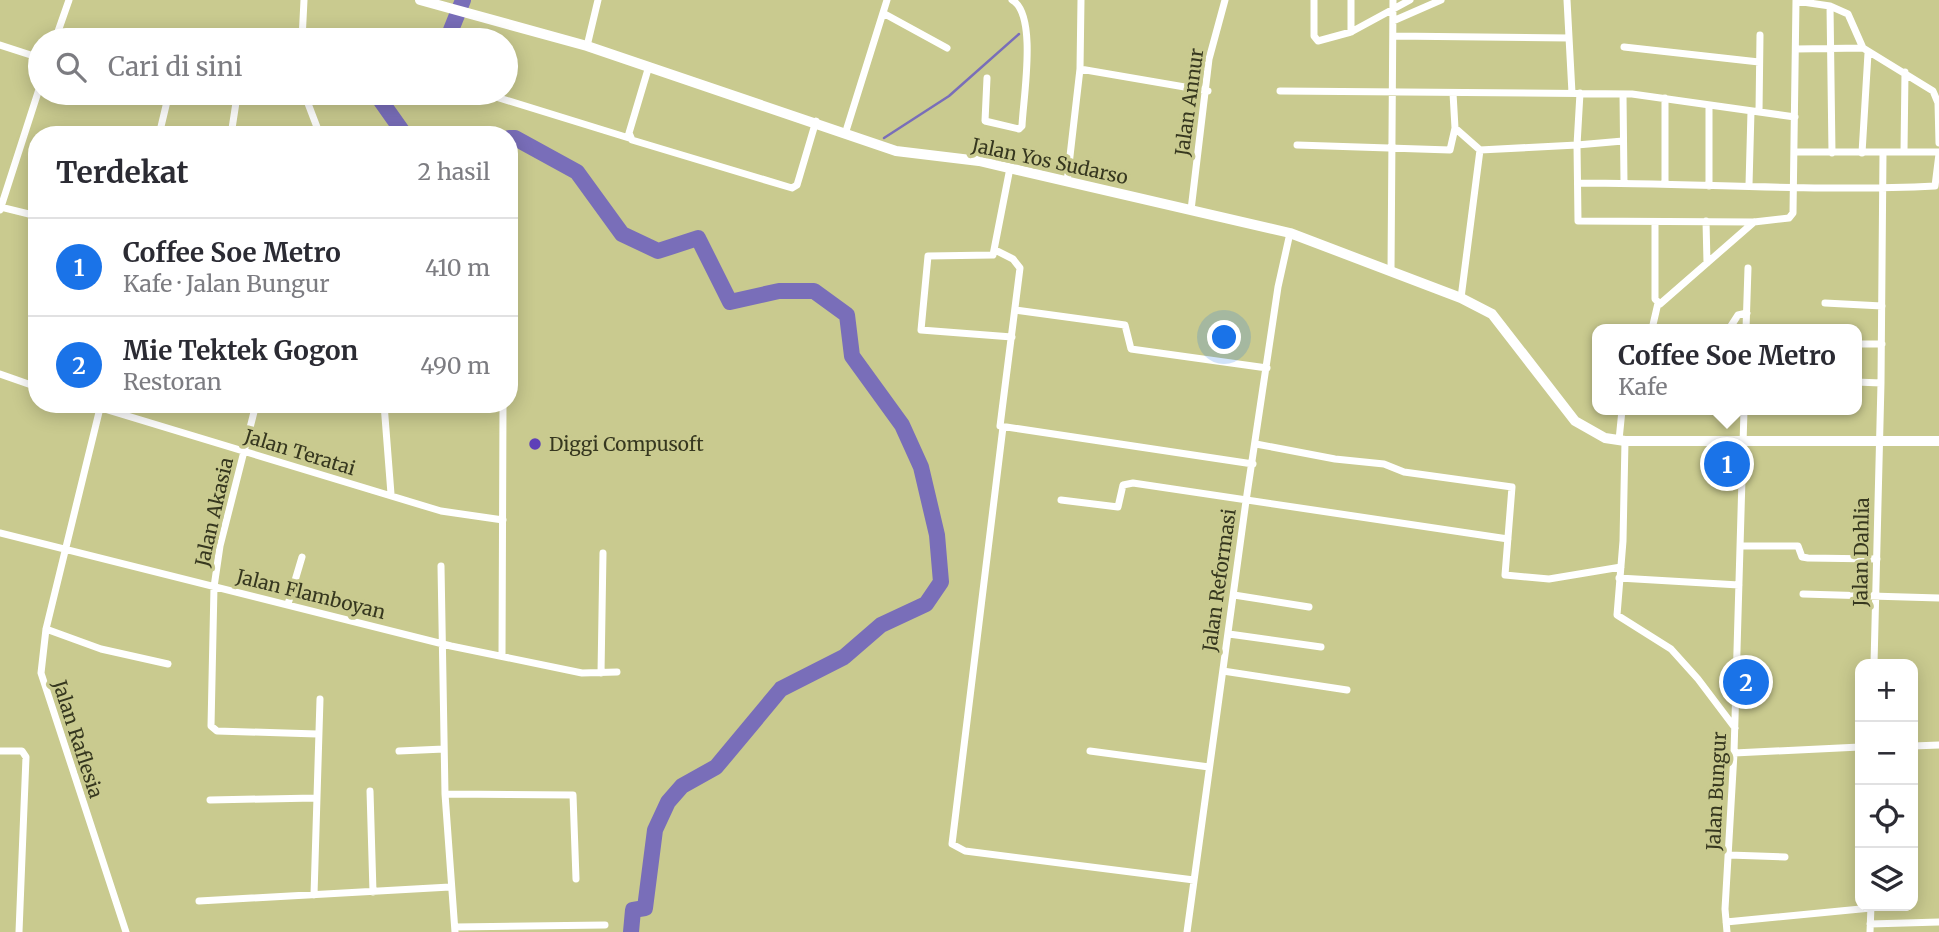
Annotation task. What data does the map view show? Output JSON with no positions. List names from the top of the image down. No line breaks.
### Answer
{"streets":{"street":["Jalan Annur","Jalan Yos Sudarso","Jalan Teratai","Jalan Akasia","Jalan Dahlia","Jalan Reformasi","Jalan Flamboyan","Jalan Raflesia","Jalan Bungur"]},"crossings":[["Jalan Annur","Jalan Yos Sudarso"],["Jalan Yos Sudarso","Jalan Dahlia"],["Jalan Yos Sudarso","Jalan Reformasi"],["Jalan Yos Sudarso","Jalan Bungur"],["Jalan Teratai","Jalan Akasia"],["Jalan Akasia","Jalan Flamboyan"],["Jalan Flamboyan","Jalan Raflesia"]],"places":["Diggi Compusoft"],"page":{"search":"Cari di sini","heading":["Terdekat","2 hasil"],"list":[{"mark":"1","name":"Coffee Soe Metro","note":"Kafe · Jalan Bungur","value":"410 m"},{"mark":"2","name":"Mie Tektek Gogon","note":"Restoran","value":"490 m"}],"popup":["Coffee Soe Metro","Kafe"],"pins":["1","2"],"map_buttons":["+","−"]}}
